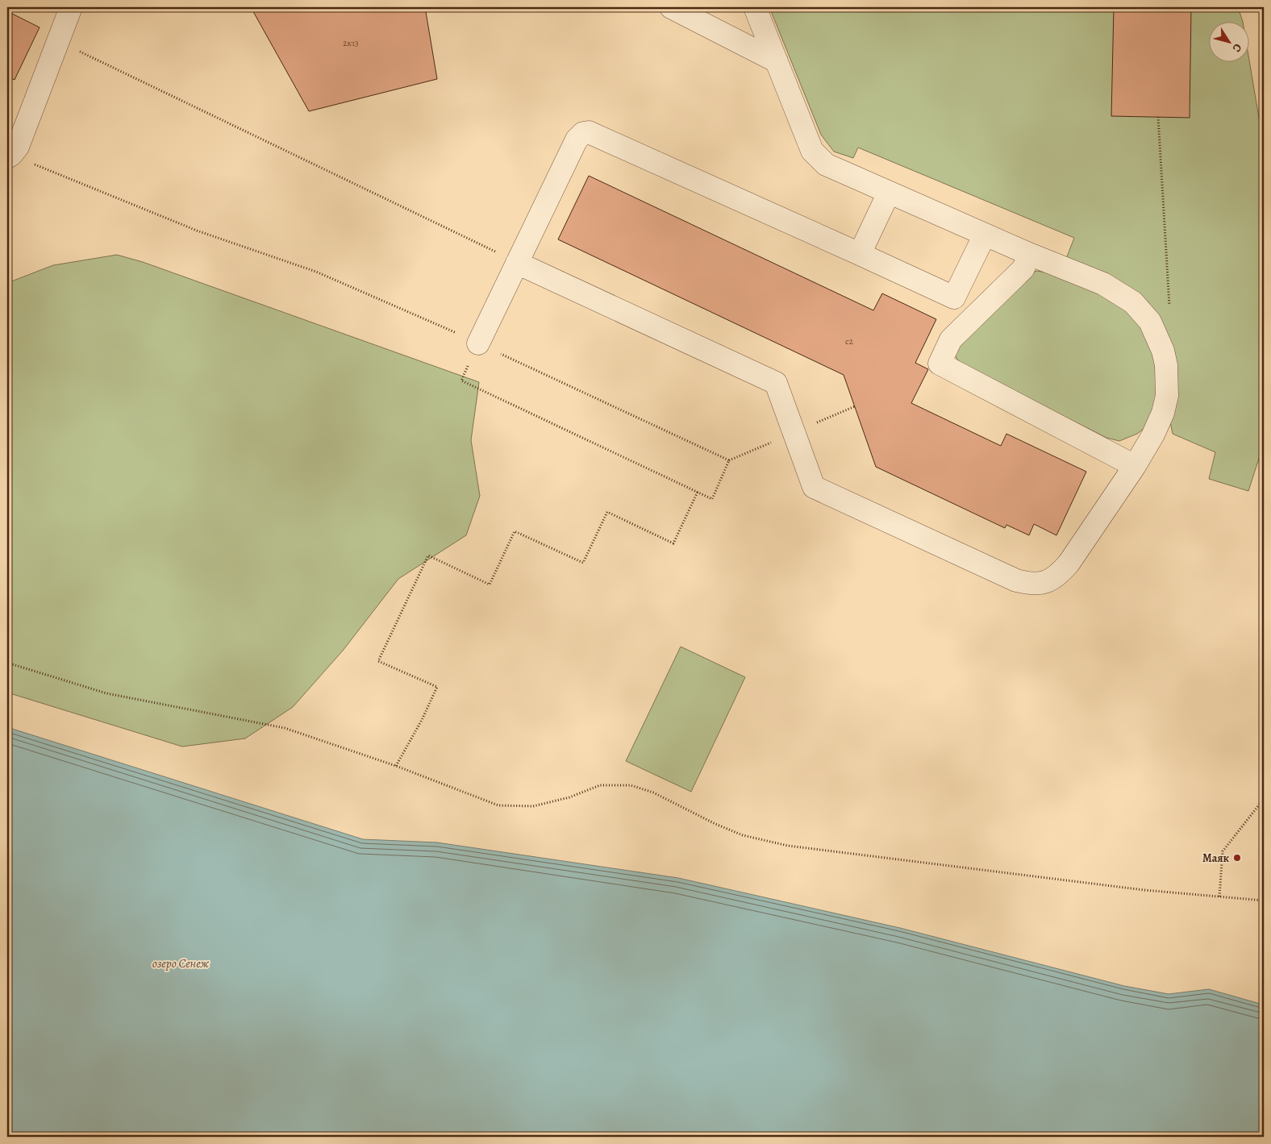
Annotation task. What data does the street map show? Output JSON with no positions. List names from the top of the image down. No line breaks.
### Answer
{"water":["озеро Сенеж"],"places":["Маяк"],"house_numbers":["2к13","с2"],"north":"bottom right"}
